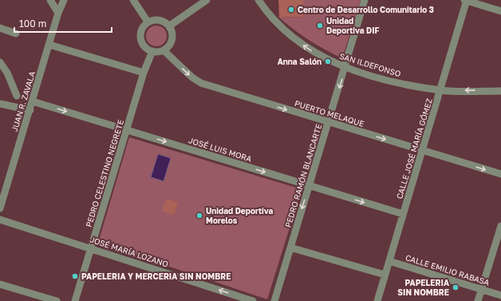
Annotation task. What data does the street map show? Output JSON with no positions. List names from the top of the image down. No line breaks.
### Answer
{"streets":{"street":["SAN ILDEFONSO","JUAN R. ZAVALA","PUERTO MELAQUE","CALLE JOSÉ MARÍA GÓMEZ","JOSÉ LUIS MORA","PEDRO CELESTINO NEGRETE","PEDRO RAMÓN BLANCARTE","JOSÉ MARÍA LOZANO","CALLE EMILIO RABASA"]},"crossings":[["SAN ILDEFONSO","CALLE JOSÉ MARÍA GÓMEZ"],["SAN ILDEFONSO","PEDRO RAMÓN BLANCARTE"],["JUAN R. ZAVALA","JOSÉ LUIS MORA"],["PUERTO MELAQUE","CALLE JOSÉ MARÍA GÓMEZ"],["PUERTO MELAQUE","PEDRO CELESTINO NEGRETE"],["PUERTO MELAQUE","PEDRO RAMÓN BLANCARTE"],["CALLE JOSÉ MARÍA GÓMEZ","JOSÉ LUIS MORA"],["CALLE JOSÉ MARÍA GÓMEZ","CALLE EMILIO RABASA"],["JOSÉ LUIS MORA","PEDRO CELESTINO NEGRETE"],["JOSÉ LUIS MORA","PEDRO RAMÓN BLANCARTE"],["PEDRO CELESTINO NEGRETE","JOSÉ MARÍA LOZANO"]],"one_way":["SAN ILDEFONSO","PUERTO MELAQUE","PEDRO RAMÓN BLANCARTE","JOSÉ MARÍA LOZANO"],"places":["Centro de Desarrollo Comunitario 3","Unidad Deportiva DIF","Anna Salón","Unidad Deportiva Morelos","PAPELERIA Y MERCERIA SIN NOMBRE","PAPELERIA SIN NOMBRE"],"scale_bar":"100 m"}
